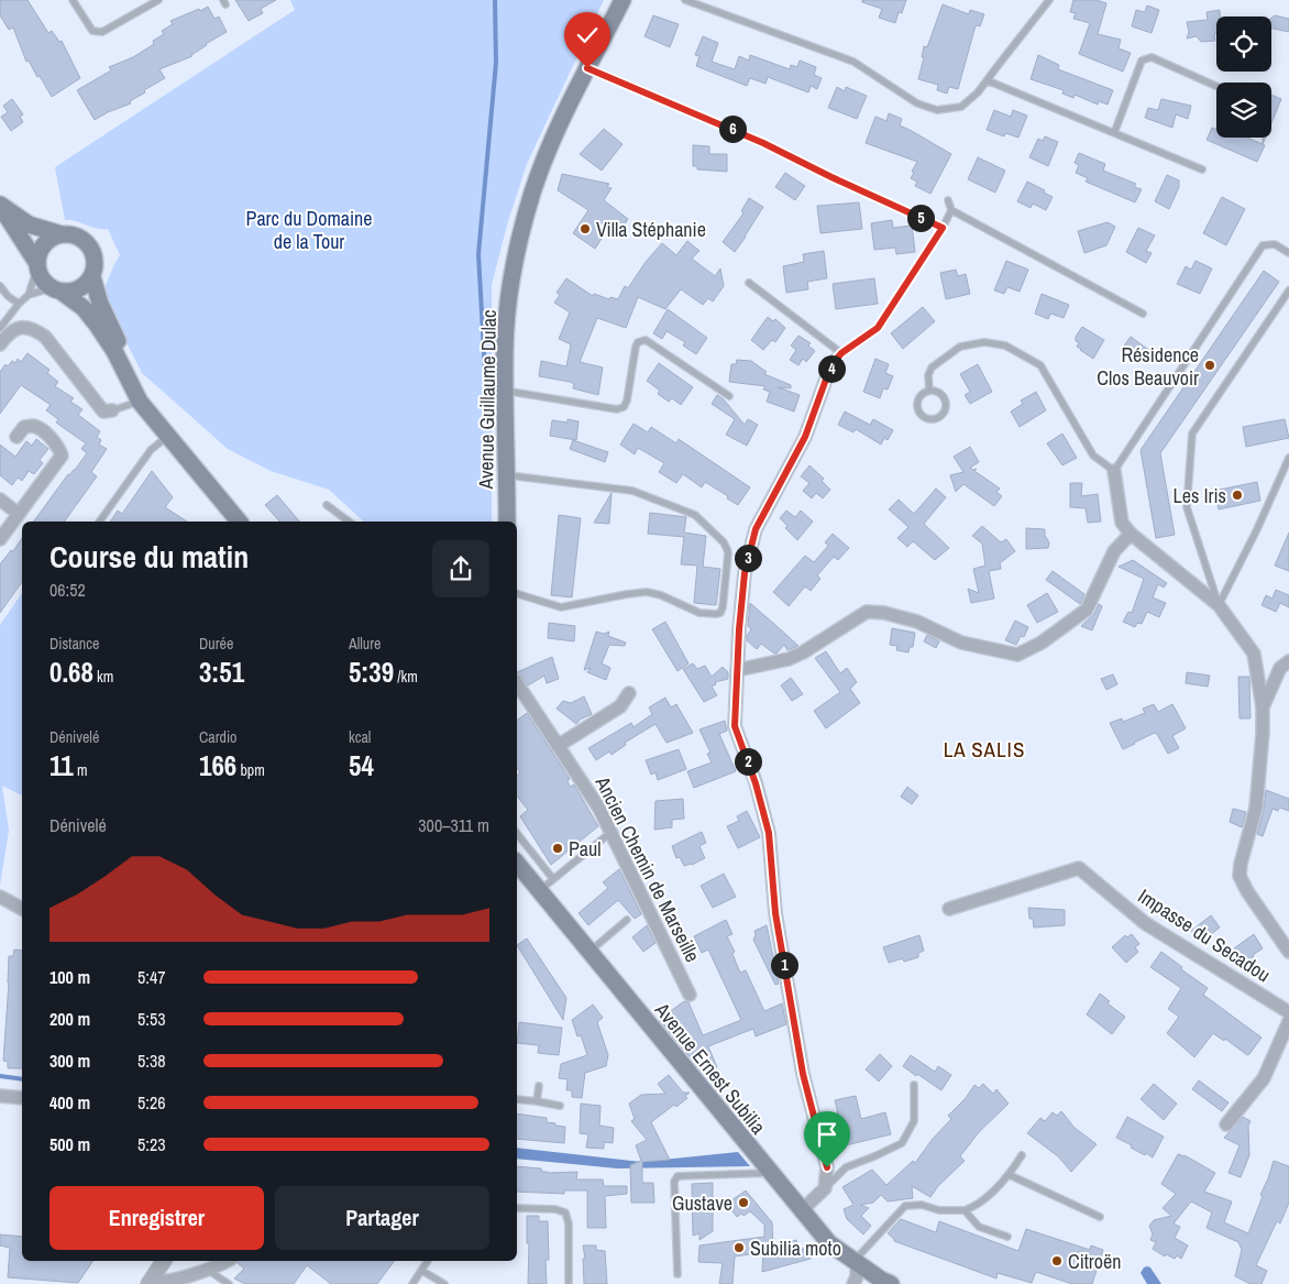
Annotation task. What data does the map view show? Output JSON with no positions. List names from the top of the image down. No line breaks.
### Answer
{"streets":{"main road":["Avenue Guillaume Dulac","Avenue Ernest Subilia"],"street":["Ancien Chemin de Marseille","Impasse du Secadou"]},"districts":["LA SALIS"],"parks":["Parc du Domaine de la Tour"],"places":["Villa Stéphanie","Résidence Clos Beauvoir","Les Iris","Paul","Gustave","Subilia moto","Citroën"],"page":{"pins":["6","5","4","3","2","1"],"heading":["Course du matin","06:52"],"stats":[["Distance","0.68 km"],["Durée","3:51"],["Allure","5:39 /km"],["Dénivelé","11 m"],["Cardio","166 bpm"],["kcal","54"]],"chart":["Dénivelé","300–311 m"],"list":[{"name":"100 m","note":"5:47"},{"name":"200 m","note":"5:53"},{"name":"300 m","note":"5:38"},{"name":"400 m","note":"5:26"},{"name":"500 m","note":"5:23"}],"buttons":["Enregistrer","Partager"]}}
